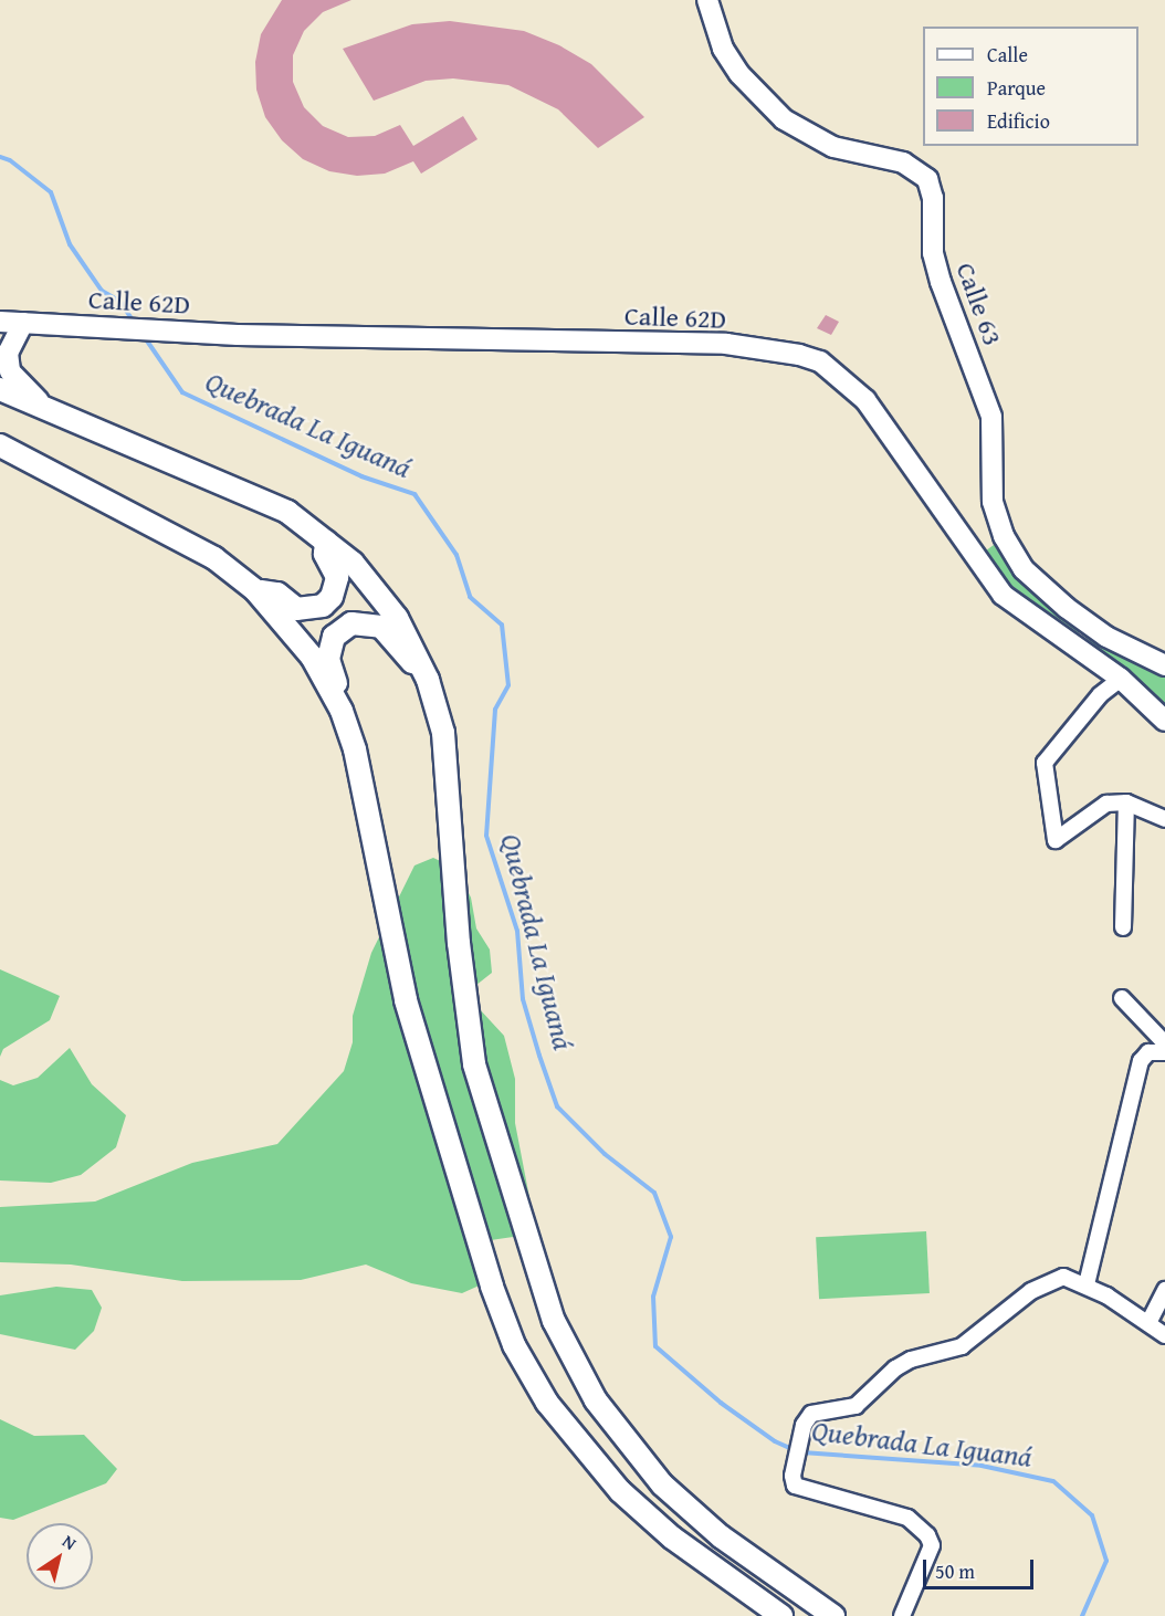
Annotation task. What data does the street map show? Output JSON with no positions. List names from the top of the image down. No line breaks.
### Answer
{"streets":{"main road":["Calle 62D","Calle 63"]},"water":["Quebrada La Iguaná"],"legend":["Calle","Parque","Edificio"],"scale_bar":"50 m","north":"top right"}
